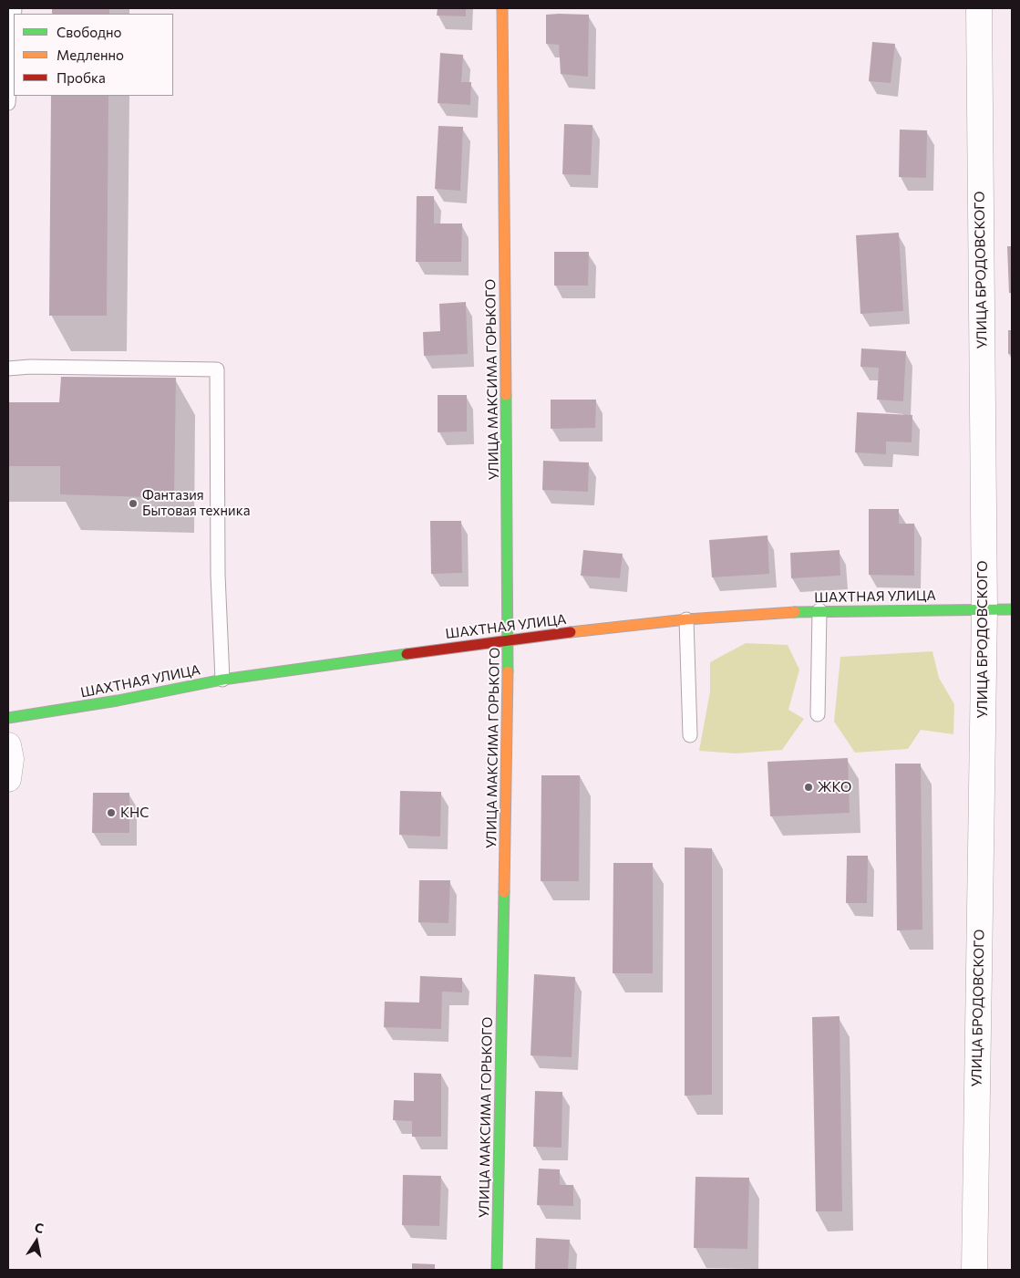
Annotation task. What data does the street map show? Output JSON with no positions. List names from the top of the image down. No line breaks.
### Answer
{"streets":{"street":["УЛИЦА БРОДОВСКОГО","УЛИЦА МАКСИМА ГОРЬКОГО","ШАХТНАЯ УЛИЦА"]},"crossings":[["УЛИЦА БРОДОВСКОГО","ШАХТНАЯ УЛИЦА"],["УЛИЦА МАКСИМА ГОРЬКОГО","ШАХТНАЯ УЛИЦА"]],"places":["Фантазия Бытовая техника","ЖКО","КНС"],"legend":["Свободно","Медленно","Пробка"],"north":"top"}
